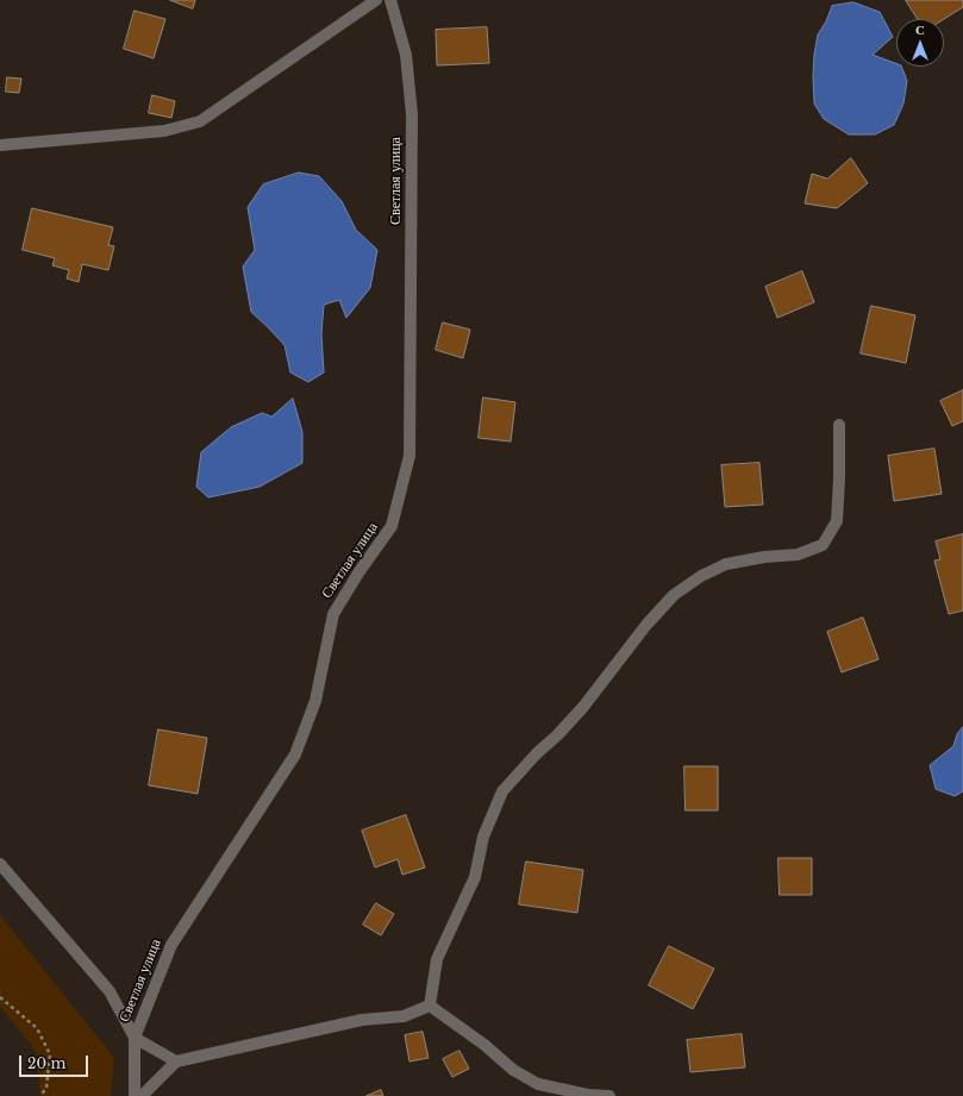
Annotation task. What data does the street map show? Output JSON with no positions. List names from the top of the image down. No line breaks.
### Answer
{"streets":{"street":["Светлая улица"]},"scale_bar":"20 m","north":"top"}
